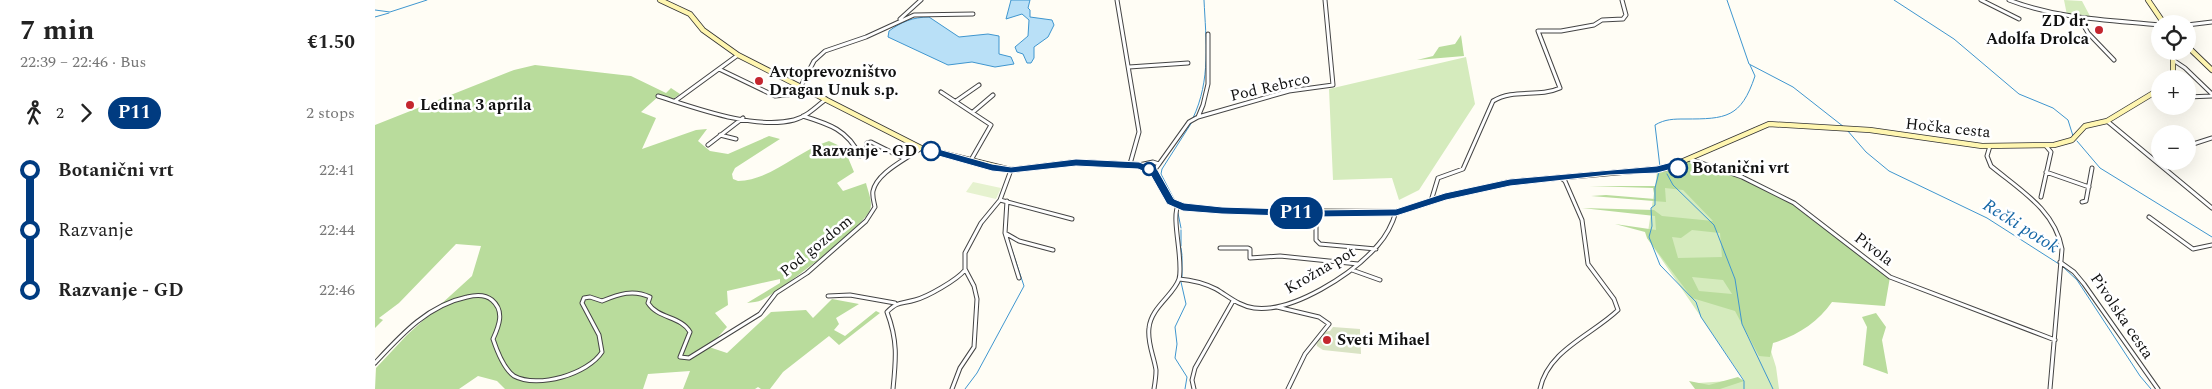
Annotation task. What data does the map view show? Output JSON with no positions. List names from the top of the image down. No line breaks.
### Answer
{"streets":{"street":["Pod Rebrco","Hočka cesta","Pod gozdom","Pivola","Krožna pot","Pivolska cesta"]},"crossings":[["Hočka cesta","Pivola"]],"water":["Rečki potok"],"places":["ZD dr. Adolfa Drolca","Avtoprevozništvo Dragan Unuk s.p.","Ledina 3 aprila","Razvanje - GD","Botanični vrt","Sveti Mihael"],"lines":["bus line P11"],"page":{"heading":["7 min","22:39 – 22:46 · Bus","€1.50"],"on_map":"P11","map_buttons":["+","−"],"legs":["2","P11","2 stops"],"list":[{"name":"Botanični vrt","value":"22:41"},{"name":"Razvanje","value":"22:44"},{"name":"Razvanje - GD","value":"22:46"}]}}
